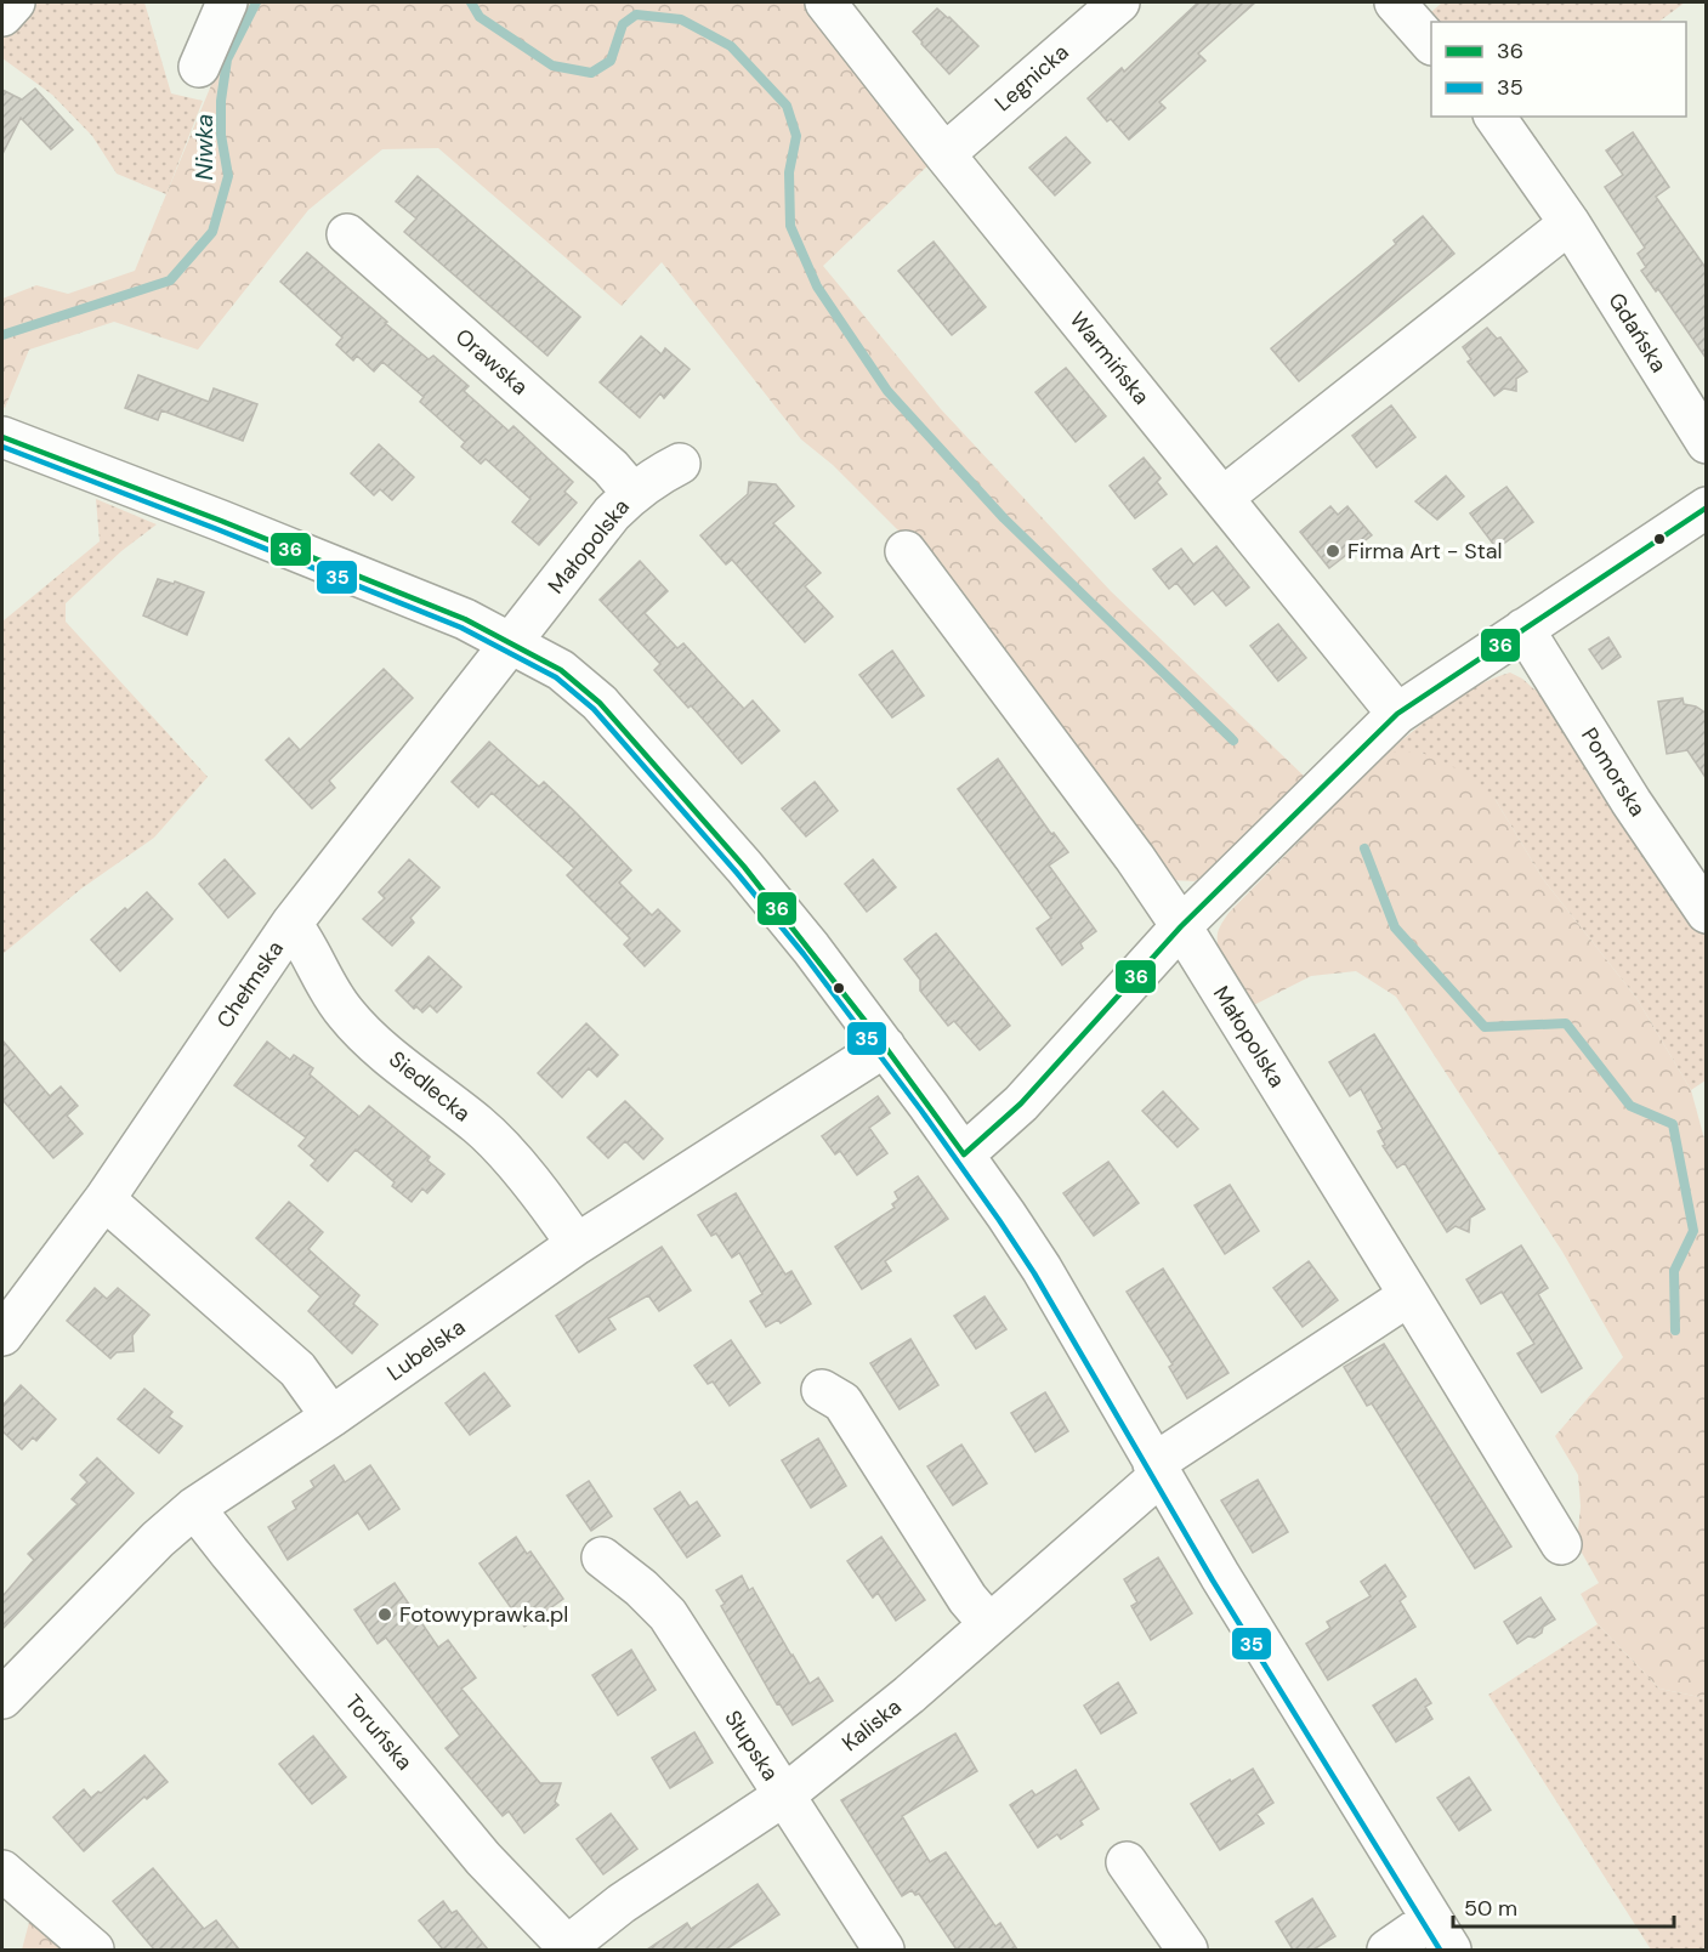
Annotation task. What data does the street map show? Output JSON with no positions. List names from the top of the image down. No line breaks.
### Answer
{"streets":{"street":["Legnicka","Gdańska","Warmińska","Orawska","Małopolska","Pomorska","Chełmska","Siedlecka","Lubelska","Kaliska","Toruńska","Słupska"]},"crossings":[["Legnicka","Warmińska"],["Orawska","Małopolska"],["Małopolska","Chełmska"],["Małopolska","Kaliska"],["Chełmska","Siedlecka"],["Siedlecka","Lubelska"],["Lubelska","Toruńska"],["Kaliska","Toruńska"],["Kaliska","Słupska"]],"water":["Niwka"],"places":["Firma Art - Stal","Fotowyprawka.pl"],"lines":["transit line 36","transit line 35"],"legend":["36","35"],"scale_bar":"50 m"}
